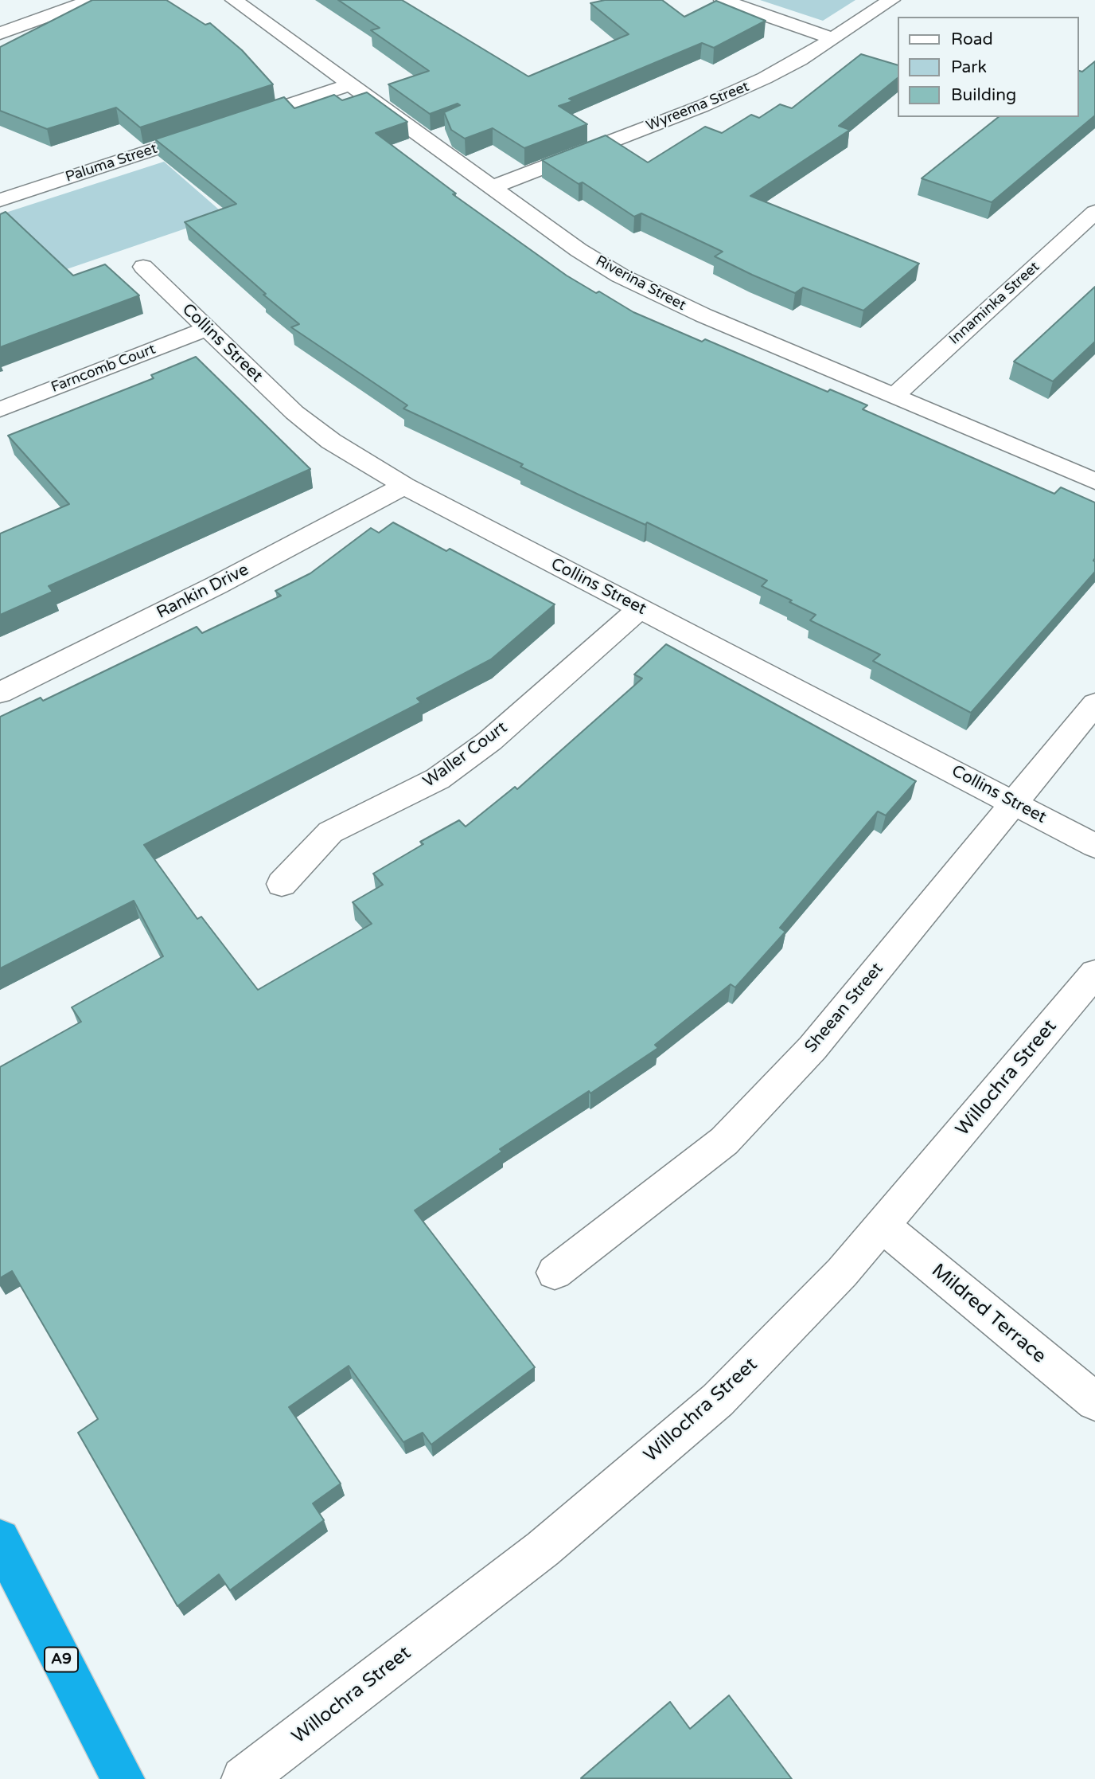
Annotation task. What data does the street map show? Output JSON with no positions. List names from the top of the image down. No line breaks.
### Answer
{"streets":{"highway":["A9"],"street":["Wyreema Street","Paluma Street","Riverina Street","Innaminka Street","Collins Street","Farncomb Court","Rankin Drive","Waller Court","Sheean Street","Willochra Street","Mildred Terrace"]},"crossings":[["Wyreema Street","Riverina Street"],["Riverina Street","Innaminka Street"],["Collins Street","Farncomb Court"],["Collins Street","Rankin Drive"],["Collins Street","Waller Court"],["Collins Street","Sheean Street"],["Willochra Street","Mildred Terrace"]],"legend":["Road","Park","Building"]}
